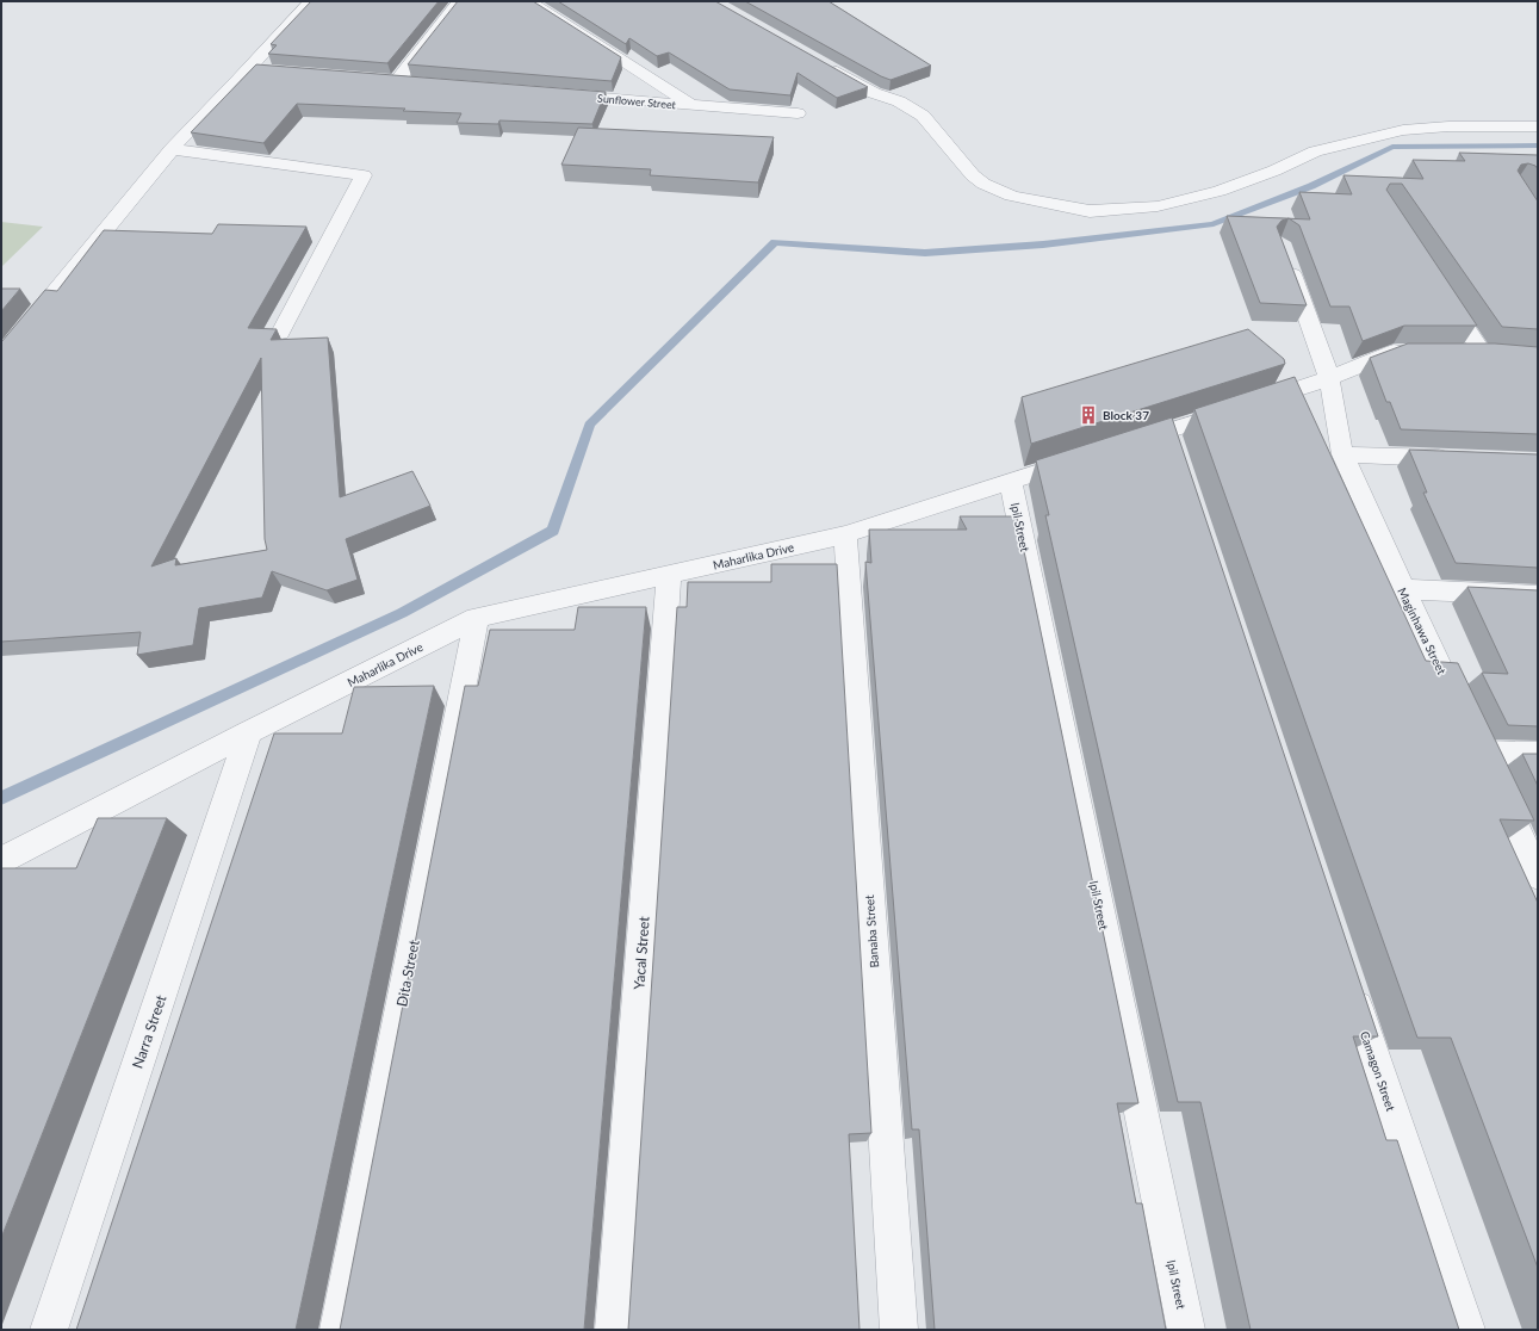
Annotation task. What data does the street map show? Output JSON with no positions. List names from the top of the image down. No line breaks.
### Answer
{"streets":{"street":["Sunflower Street","Ipil Street","Maharlika Drive","Maginhawa Street","Banaba Street","Yacal Street","Dita Street","Narra Street","Camagon Street"]},"crossings":[["Ipil Street","Maharlika Drive"],["Maharlika Drive","Banaba Street"],["Maharlika Drive","Yacal Street"],["Maharlika Drive","Dita Street"],["Maharlika Drive","Narra Street"]],"places":{"building":["Block 37"]}}
